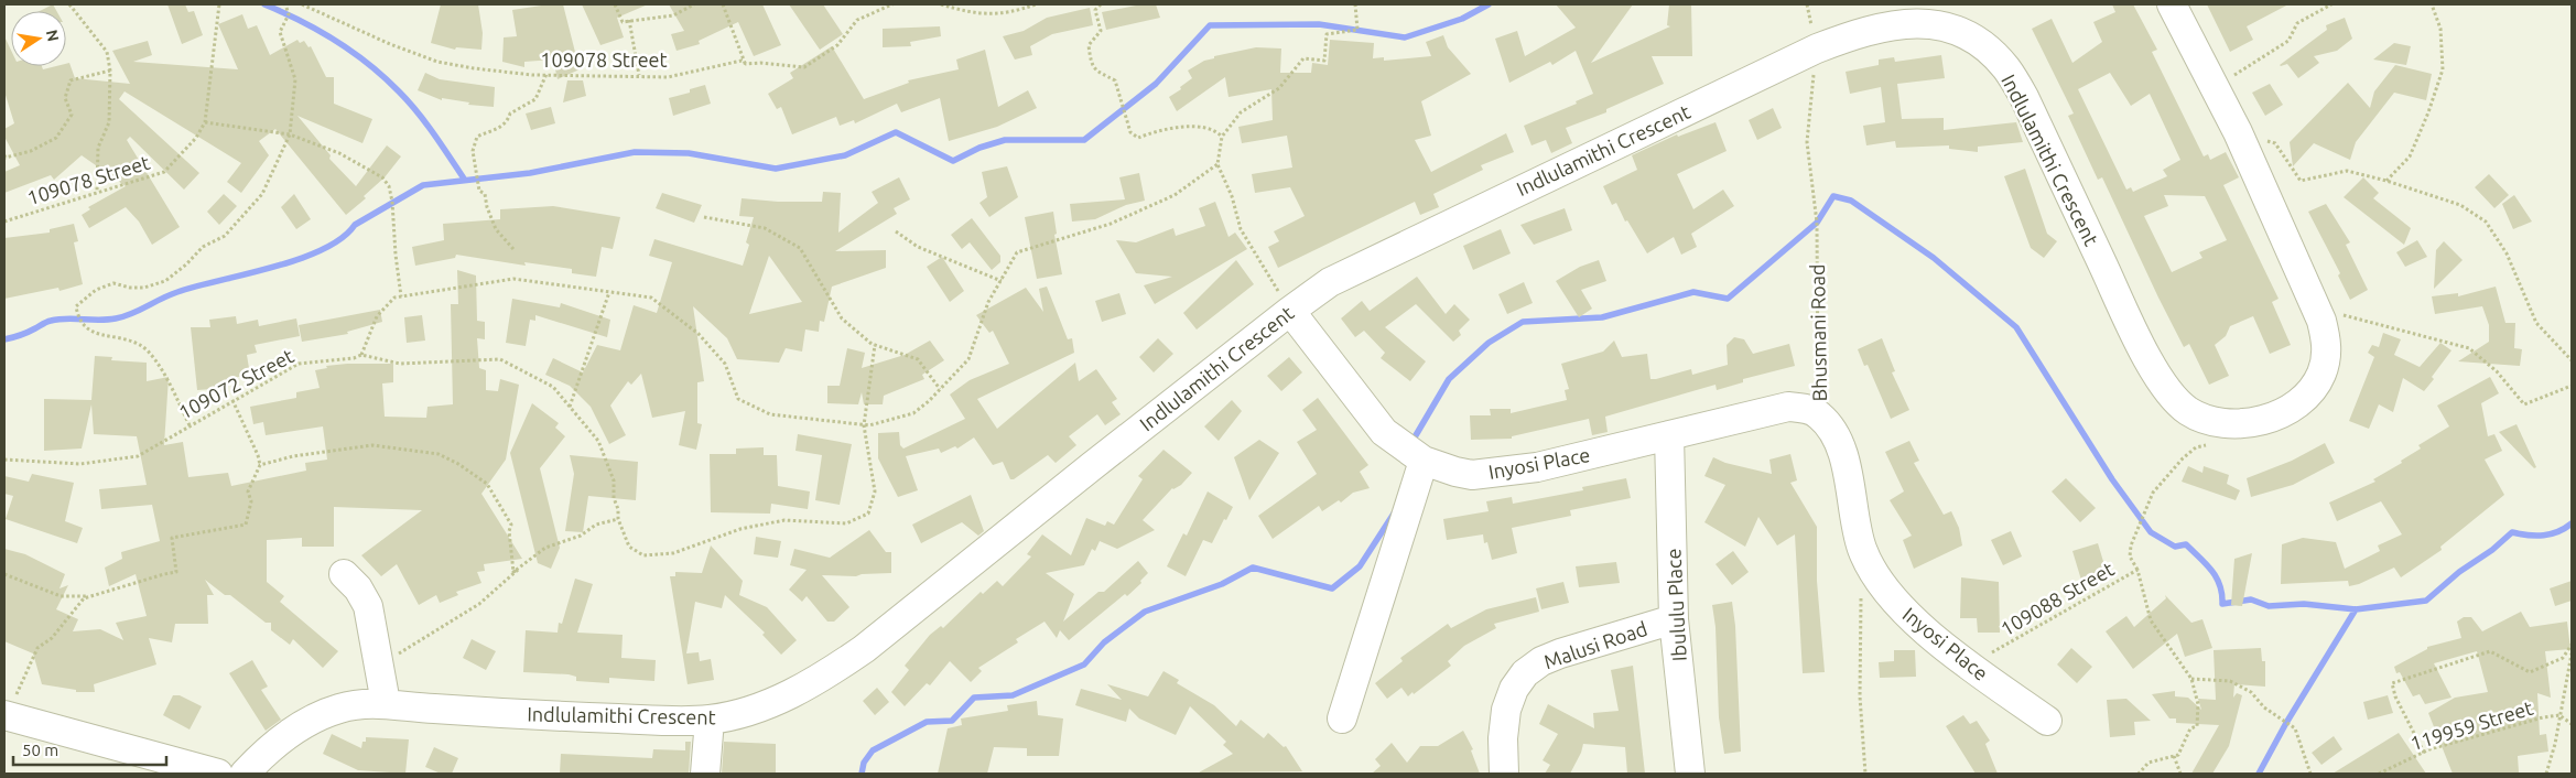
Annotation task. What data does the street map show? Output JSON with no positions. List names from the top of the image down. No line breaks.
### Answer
{"streets":{"street":["Indlulamithi Crescent","Bhusmani Road","Inyosi Place","Ibululu Place","Malusi Road"],"path":["109078 Street","109072 Street","109088 Street","119959 Street"]},"crossings":[["Indlulamithi Crescent","Bhusmani Road"],["Indlulamithi Crescent","Inyosi Place"],["Bhusmani Road","Inyosi Place"],["Inyosi Place","109088 Street"],["Inyosi Place","Ibululu Place"],["Ibululu Place","Malusi Road"]],"scale_bar":"50 m","north":"right"}
